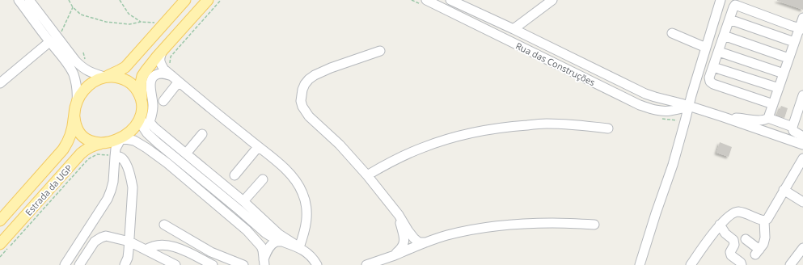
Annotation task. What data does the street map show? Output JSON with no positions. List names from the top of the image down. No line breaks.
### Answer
{"streets":{"main road":["Estrada da UGP"],"street":["Rua das Construções"]}}
